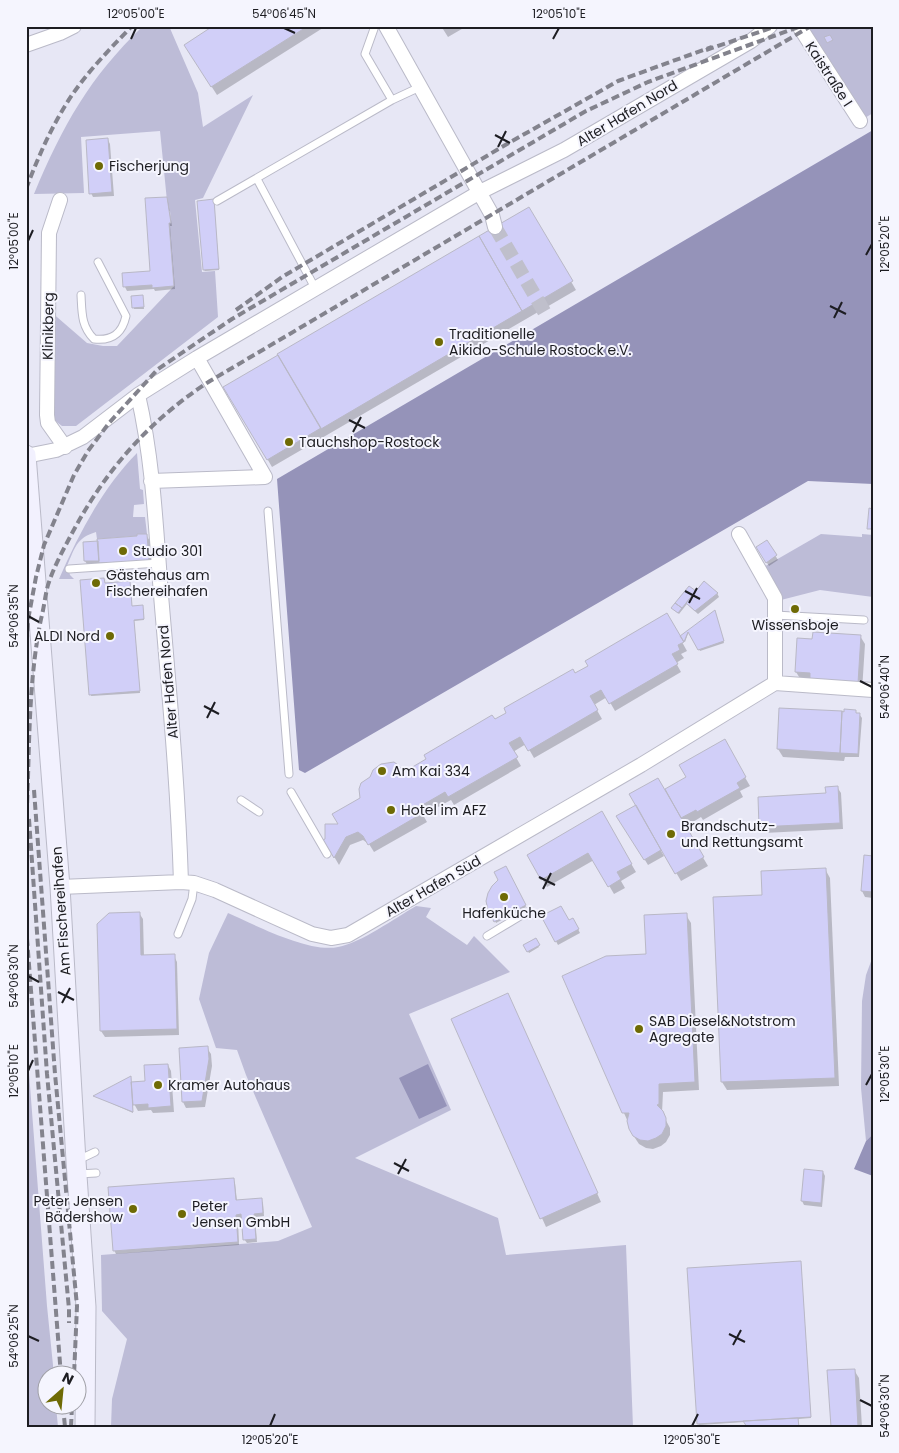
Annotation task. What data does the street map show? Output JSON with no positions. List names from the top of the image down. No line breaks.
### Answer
{"streets":{"street":["Kaistraße I","Alter Hafen Nord","Klinikberg","Alter Hafen Süd","Am Fischereihafen"]},"crossings":[["Alter Hafen Nord","Klinikberg"],["Alter Hafen Nord","Alter Hafen Süd"],["Alter Hafen Nord","Am Fischereihafen"],["Alter Hafen Süd","Am Fischereihafen"]],"places":["Fischerjung","Traditionelle Aikido-Schule Rostock e.V.","Tauchshop-Rostock","Studio 301","Gästehaus am Fischereihafen","Wissensboje","ALDI Nord","Am Kai 334","Hotel im AFZ","Brandschutz- und Rettungsamt","Hafenküche","SAB Diesel&Notstrom Agregate","Kramer Autohaus","Peter Jensen Bädershow","Peter Jensen GmbH"],"north":"top right","coordinates":["12°05'00\"E","54°06'45\"N","12°05'10\"E","12°05'20\"E","54°06'35\"N","54°06'40\"N","54°06'30\"N","12°05'30\"E","54°06'25\"N"]}
